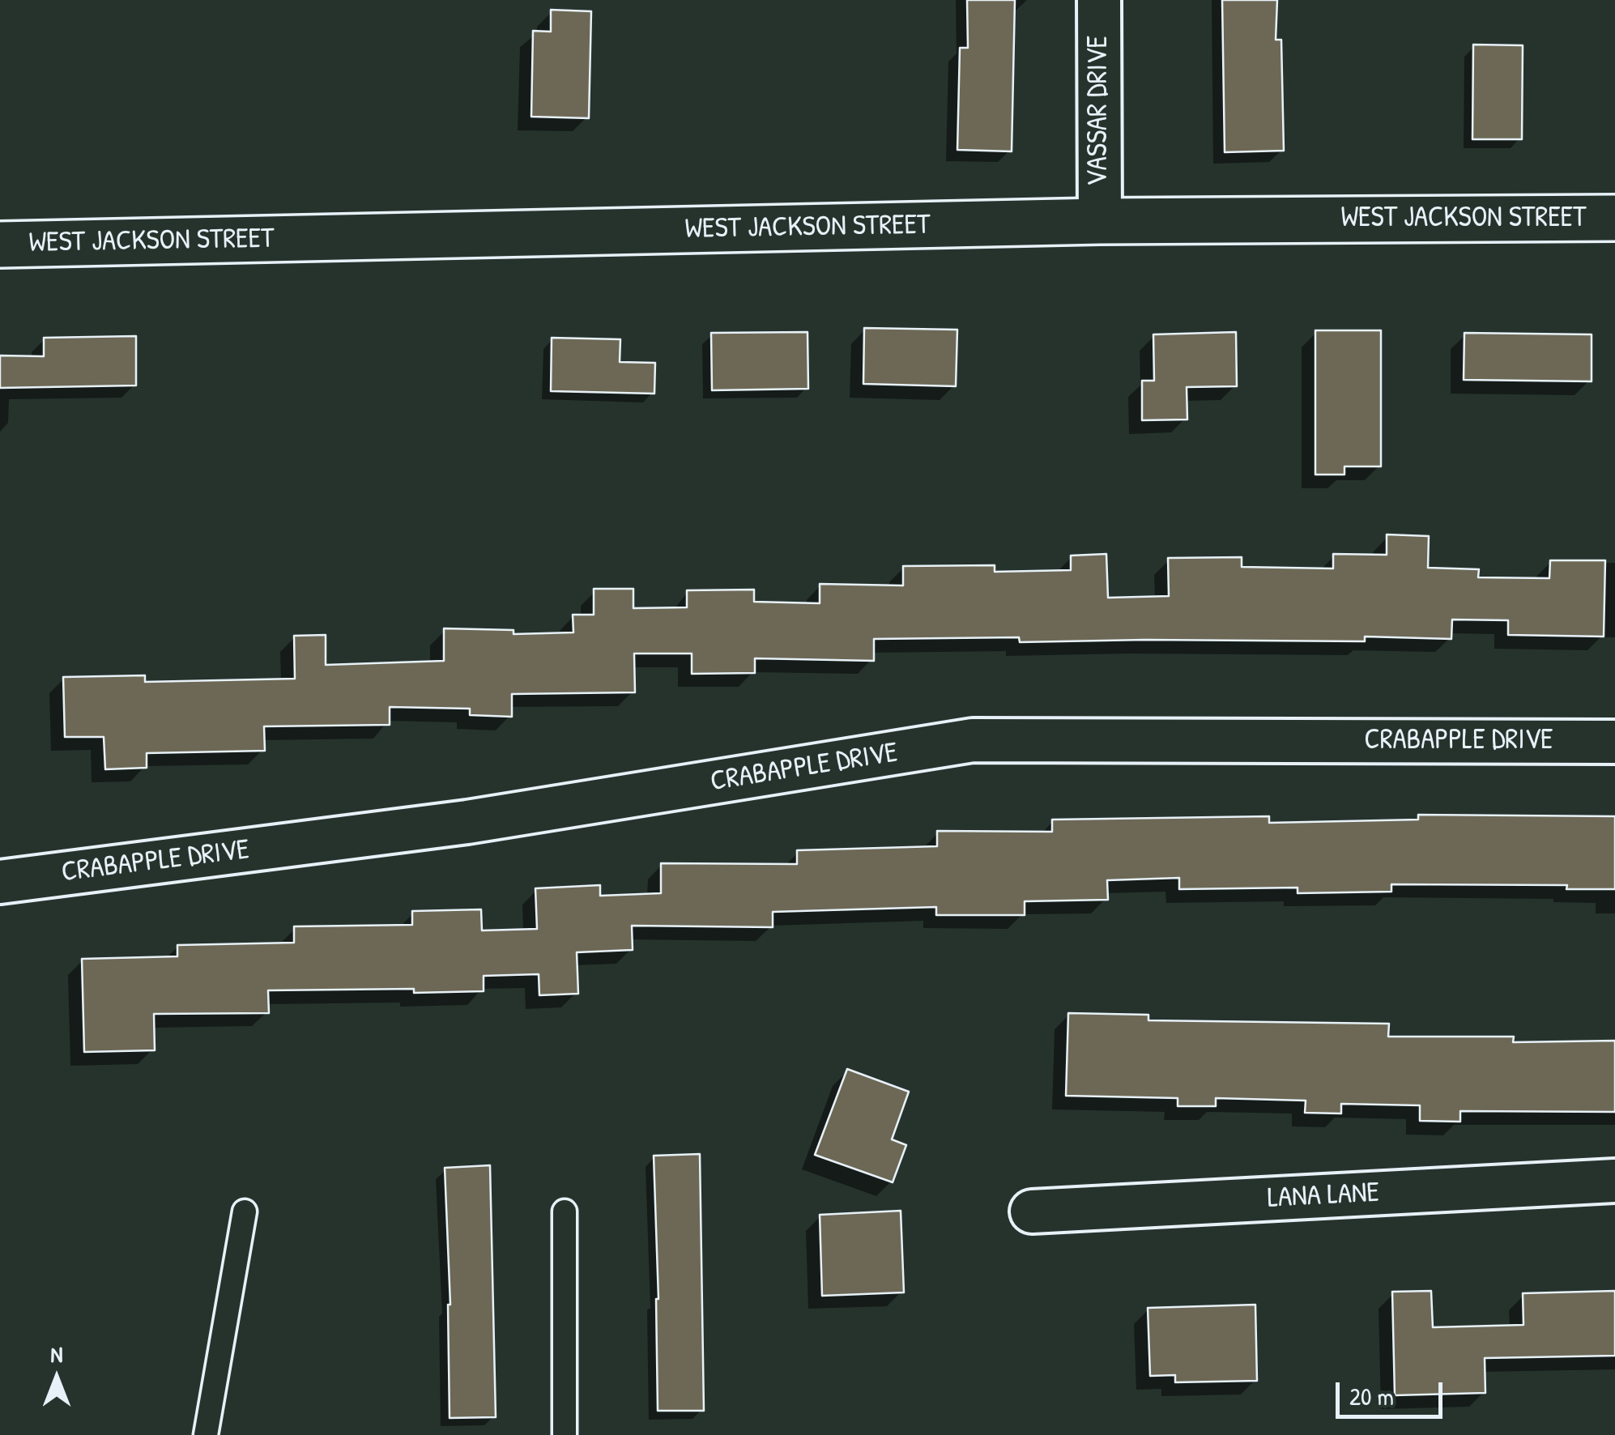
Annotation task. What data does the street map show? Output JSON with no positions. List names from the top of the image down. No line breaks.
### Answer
{"streets":{"street":["VASSAR DRIVE","WEST JACKSON STREET","CRABAPPLE DRIVE","LANA LANE"]},"crossings":[["VASSAR DRIVE","WEST JACKSON STREET"]],"scale_bar":"20 m","north":"top"}
